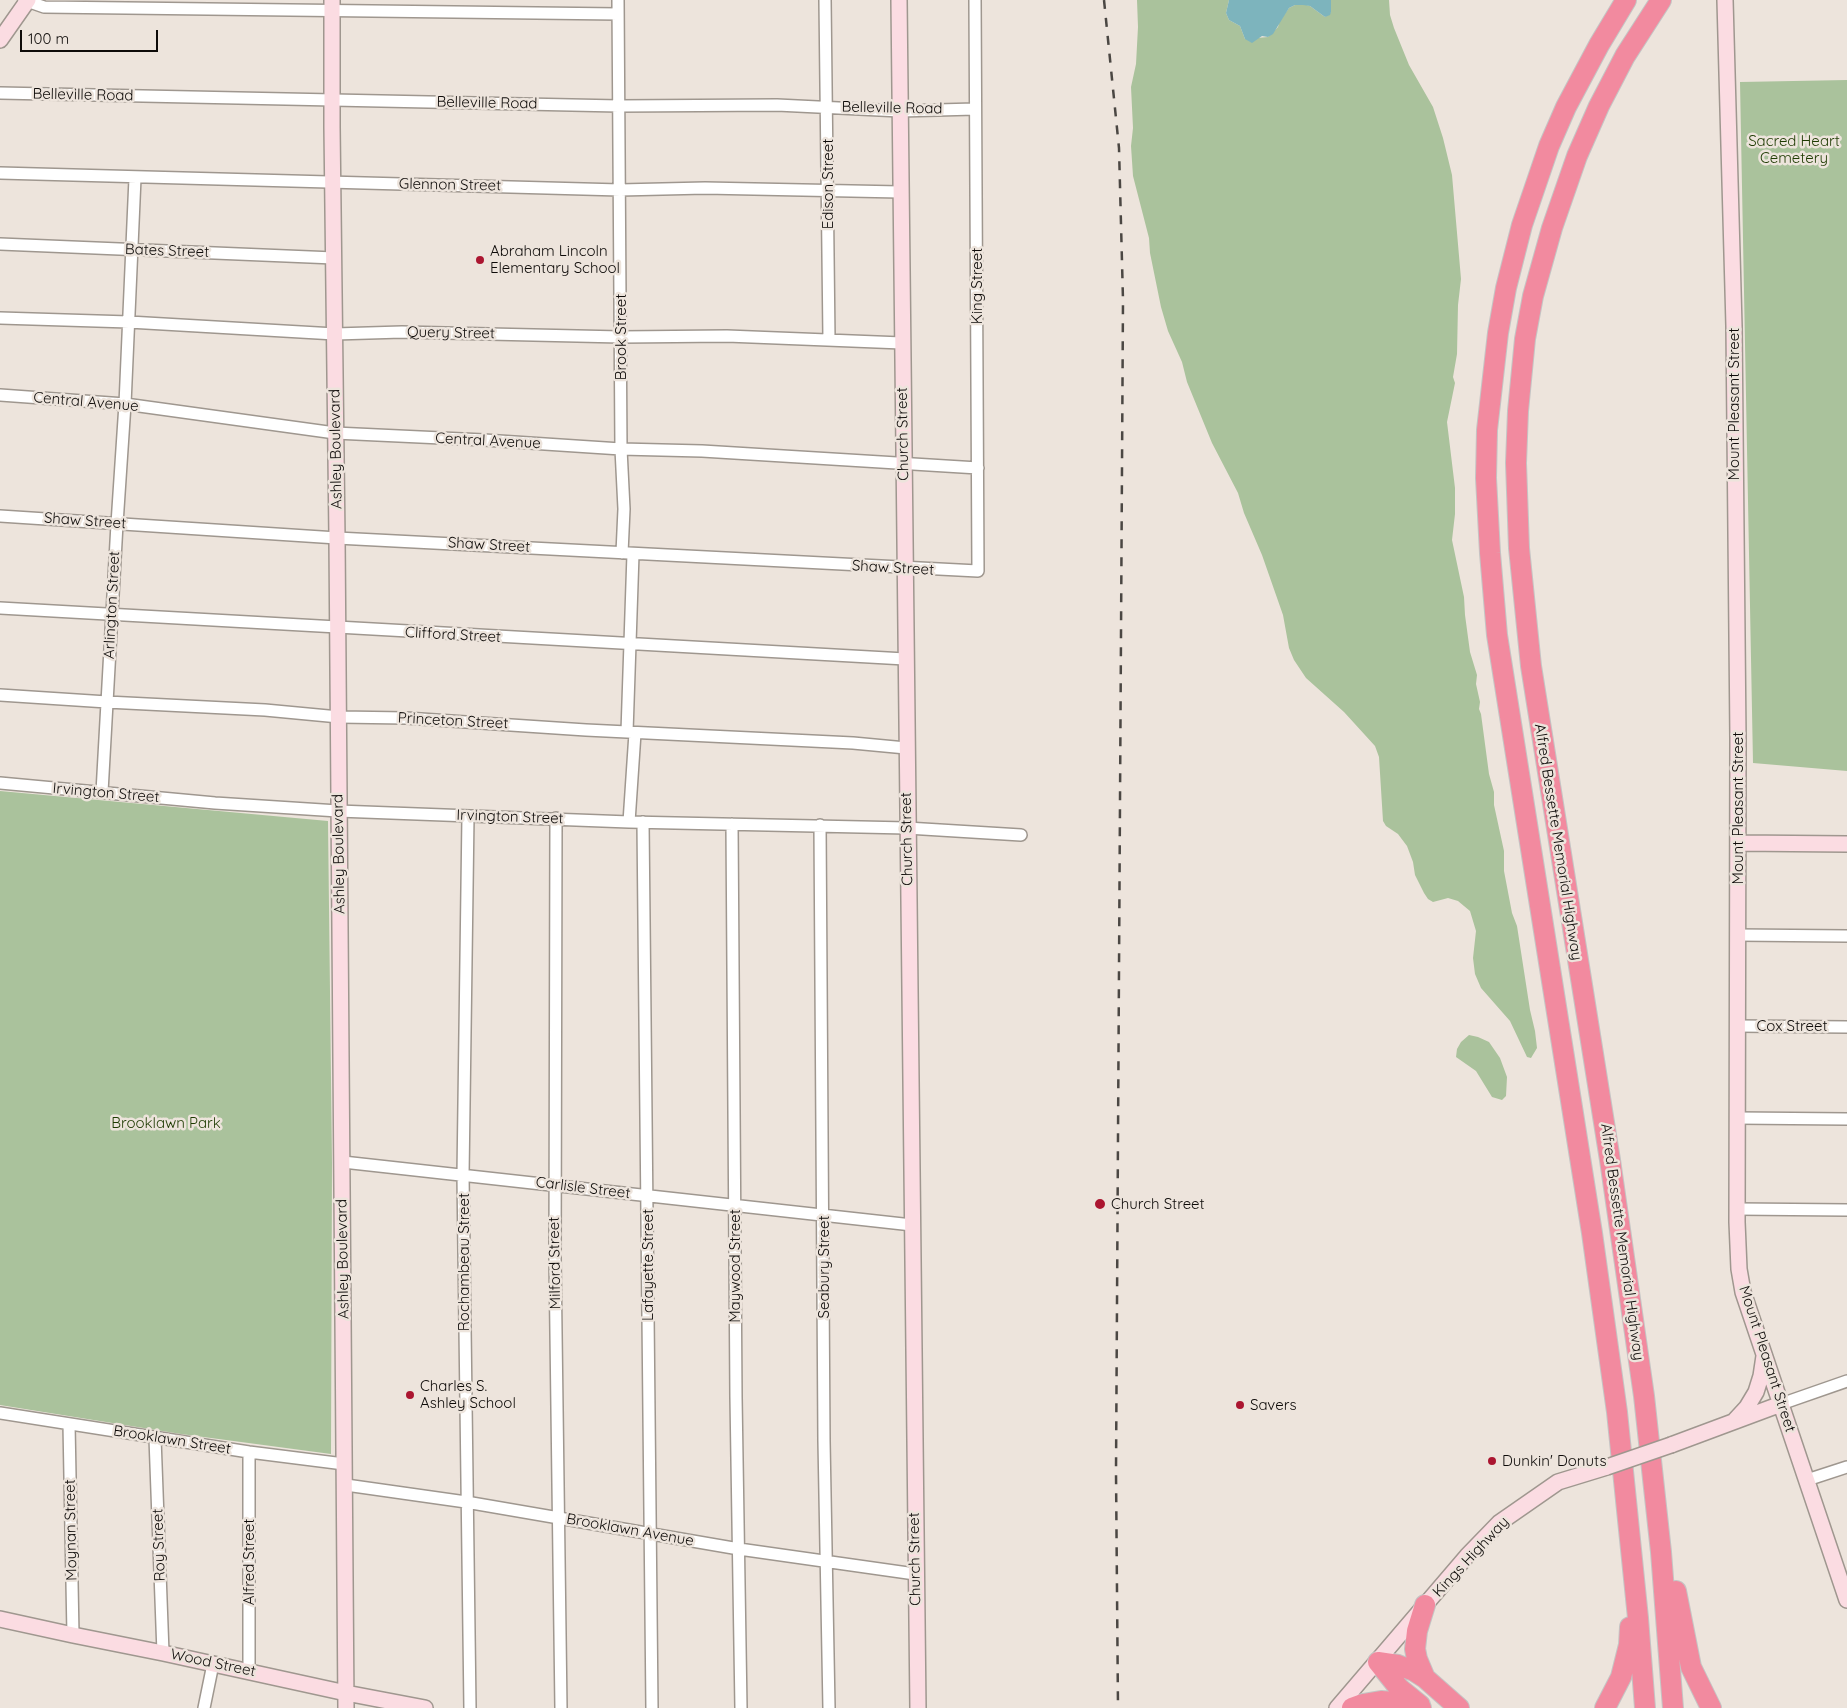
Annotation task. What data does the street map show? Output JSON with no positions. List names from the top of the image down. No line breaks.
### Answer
{"streets":{"highway":["Alfred Bessette Memorial Highway"],"main road":["Mount Pleasant Street","Church Street","Ashley Boulevard","Kings Highway","Wood Street"],"street":["Belleville Road","Edison Street","Glennon Street","Bates Street","King Street","Query Street","Brook Street","Central Avenue","Shaw Street","Arlington Street","Clifford Street","Princeton Street","Irvington Street","Cox Street","Carlisle Street","Rochambeau Street","Milford Street","Lafayette Street","Maywood Street","Seabury Street","Brooklawn Street","Moynan Street","Brooklawn Avenue","Roy Street","Alfred Street"]},"crossings":[["Belleville Road","Edison Street"],["Belleville Road","King Street"],["Belleville Road","Brook Street"],["Belleville Road","Church Street"],["Belleville Road","Ashley Boulevard"],["Edison Street","Glennon Street"],["Edison Street","Query Street"],["Glennon Street","Brook Street"],["Glennon Street","Church Street"],["Glennon Street","Ashley Boulevard"],["Glennon Street","Arlington Street"],["Bates Street","Ashley Boulevard"],["Bates Street","Arlington Street"],["King Street","Central Avenue"],["King Street","Shaw Street"],["Query Street","Brook Street"],["Query Street","Church Street"],["Query Street","Ashley Boulevard"],["Query Street","Arlington Street"],["Brook Street","Central Avenue"],["Brook Street","Shaw Street"],["Brook Street","Clifford Street"],["Brook Street","Princeton Street"],["Brook Street","Irvington Street"],["Central Avenue","Church Street"],["Central Avenue","Ashley Boulevard"],["Central Avenue","Arlington Street"],["Mount Pleasant Street","Cox Street"],["Mount Pleasant Street","Kings Highway"],["Church Street","Shaw Street"],["Church Street","Clifford Street"],["Church Street","Princeton Street"],["Church Street","Irvington Street"],["Church Street","Carlisle Street"],["Church Street","Brooklawn Avenue"],["Ashley Boulevard","Shaw Street"],["Ashley Boulevard","Clifford Street"],["Ashley Boulevard","Princeton Street"],["Ashley Boulevard","Irvington Street"],["Ashley Boulevard","Carlisle Street"],["Ashley Boulevard","Brooklawn Street"],["Ashley Boulevard","Brooklawn Avenue"],["Ashley Boulevard","Wood Street"],["Shaw Street","Arlington Street"],["Arlington Street","Clifford Street"],["Arlington Street","Princeton Street"],["Arlington Street","Irvington Street"],["Irvington Street","Rochambeau Street"],["Irvington Street","Milford Street"],["Irvington Street","Lafayette Street"],["Irvington Street","Maywood Street"],["Irvington Street","Seabury Street"],["Carlisle Street","Rochambeau Street"],["Carlisle Street","Milford Street"],["Carlisle Street","Lafayette Street"],["Carlisle Street","Maywood Street"],["Carlisle Street","Seabury Street"],["Rochambeau Street","Brooklawn Avenue"],["Milford Street","Brooklawn Avenue"],["Lafayette Street","Brooklawn Avenue"],["Maywood Street","Brooklawn Avenue"],["Seabury Street","Brooklawn Avenue"],["Brooklawn Street","Moynan Street"],["Brooklawn Street","Roy Street"],["Brooklawn Street","Alfred Street"],["Moynan Street","Wood Street"],["Roy Street","Wood Street"],["Alfred Street","Wood Street"]],"parks":["Sacred Heart Cemetery","Brooklawn Park"],"places":["Abraham Lincoln Elementary School","Church Street","Charles S. Ashley School","Savers","Dunkin' Donuts"],"scale_bar":"100 m"}
